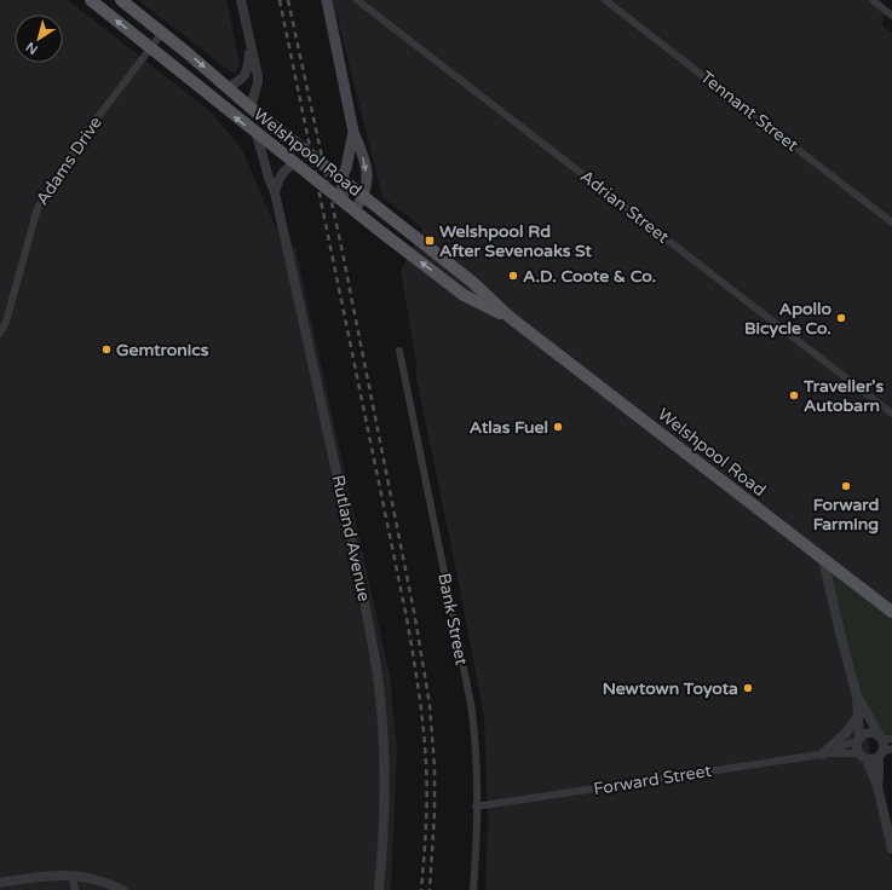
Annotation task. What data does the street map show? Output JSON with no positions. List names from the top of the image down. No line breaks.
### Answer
{"streets":{"main road":["Welshpool Road"],"street":["Tennant Street","Adams Drive","Adrian Street","Rutland Avenue","Bank Street","Forward Street"]},"crossings":[["Welshpool Road","Adams Drive"],["Welshpool Road","Rutland Avenue"],["Bank Street","Forward Street"]],"places":{"transit":["Welshpool Rd After Sevenoaks St"],"other":["A.D. Coote & Co.","Apollo Bicycle Co.","Gemtronics","Traveller's Autobarn","Atlas Fuel","Forward Farming","Newtown Toyota"]},"north":"bottom left"}
